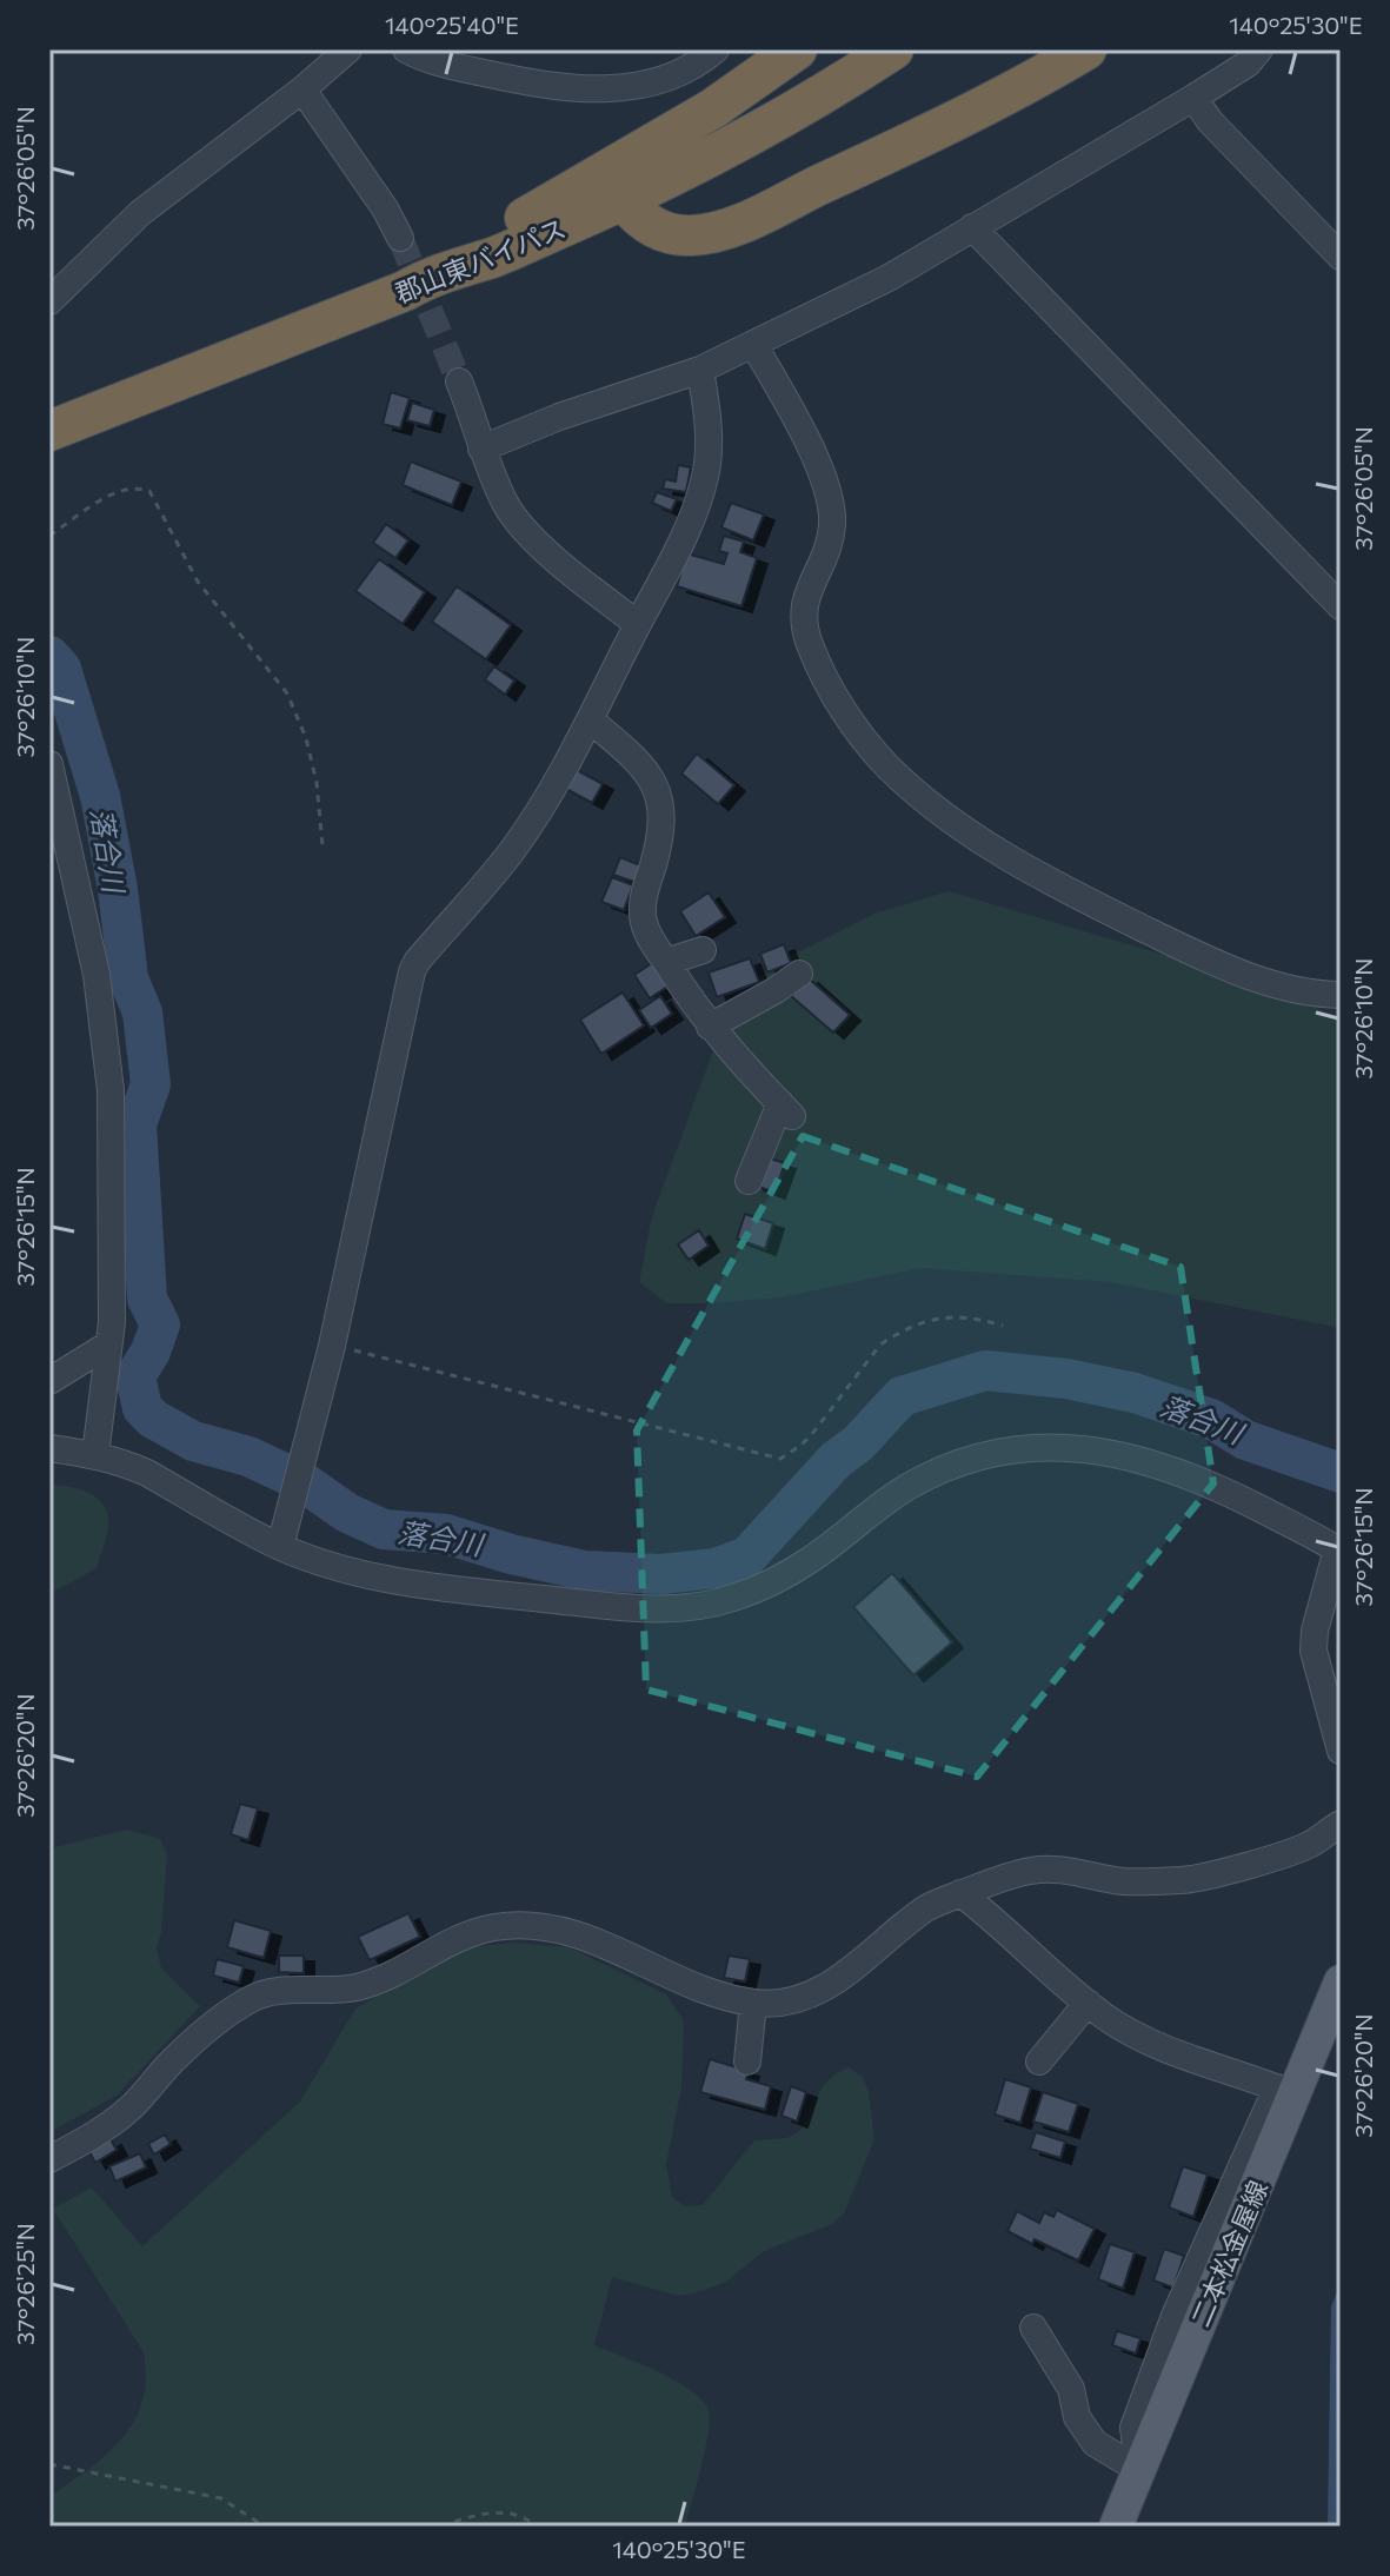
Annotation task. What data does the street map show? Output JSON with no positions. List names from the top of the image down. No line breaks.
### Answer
{"streets":{"highway":["郡山東バイパス"],"main road":["二本松金屋線"]},"water":["落合川"],"coordinates":["140°25'40\"E","140°25'30\"E","37°26'05\"N","37°26'10\"N","37°26'15\"N","37°26'20\"N","37°26'25\"N"]}
